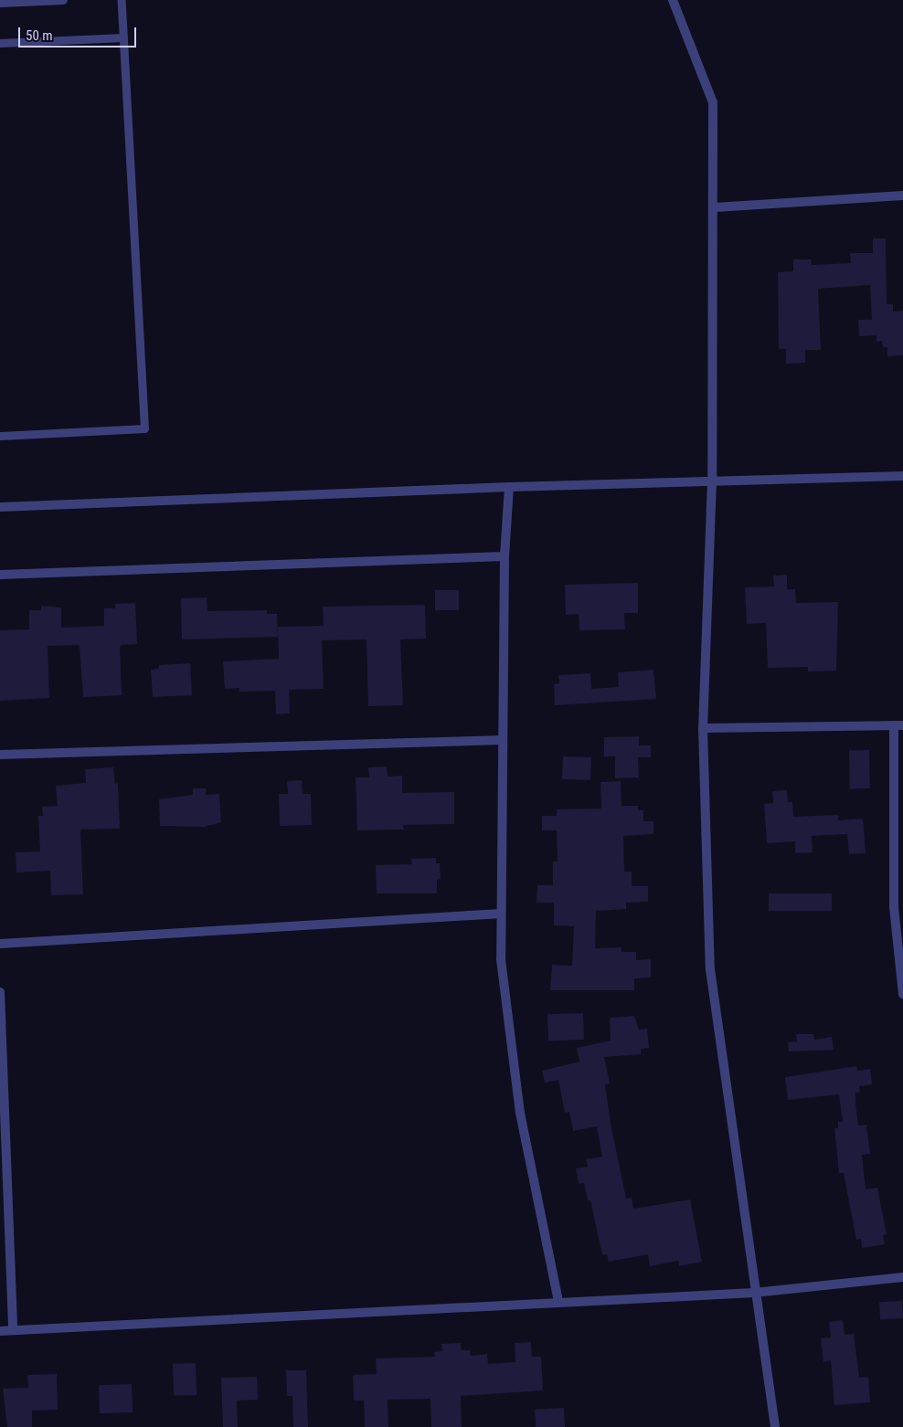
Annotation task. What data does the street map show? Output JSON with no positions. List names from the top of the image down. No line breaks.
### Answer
{"scale_bar":"50 m"}
